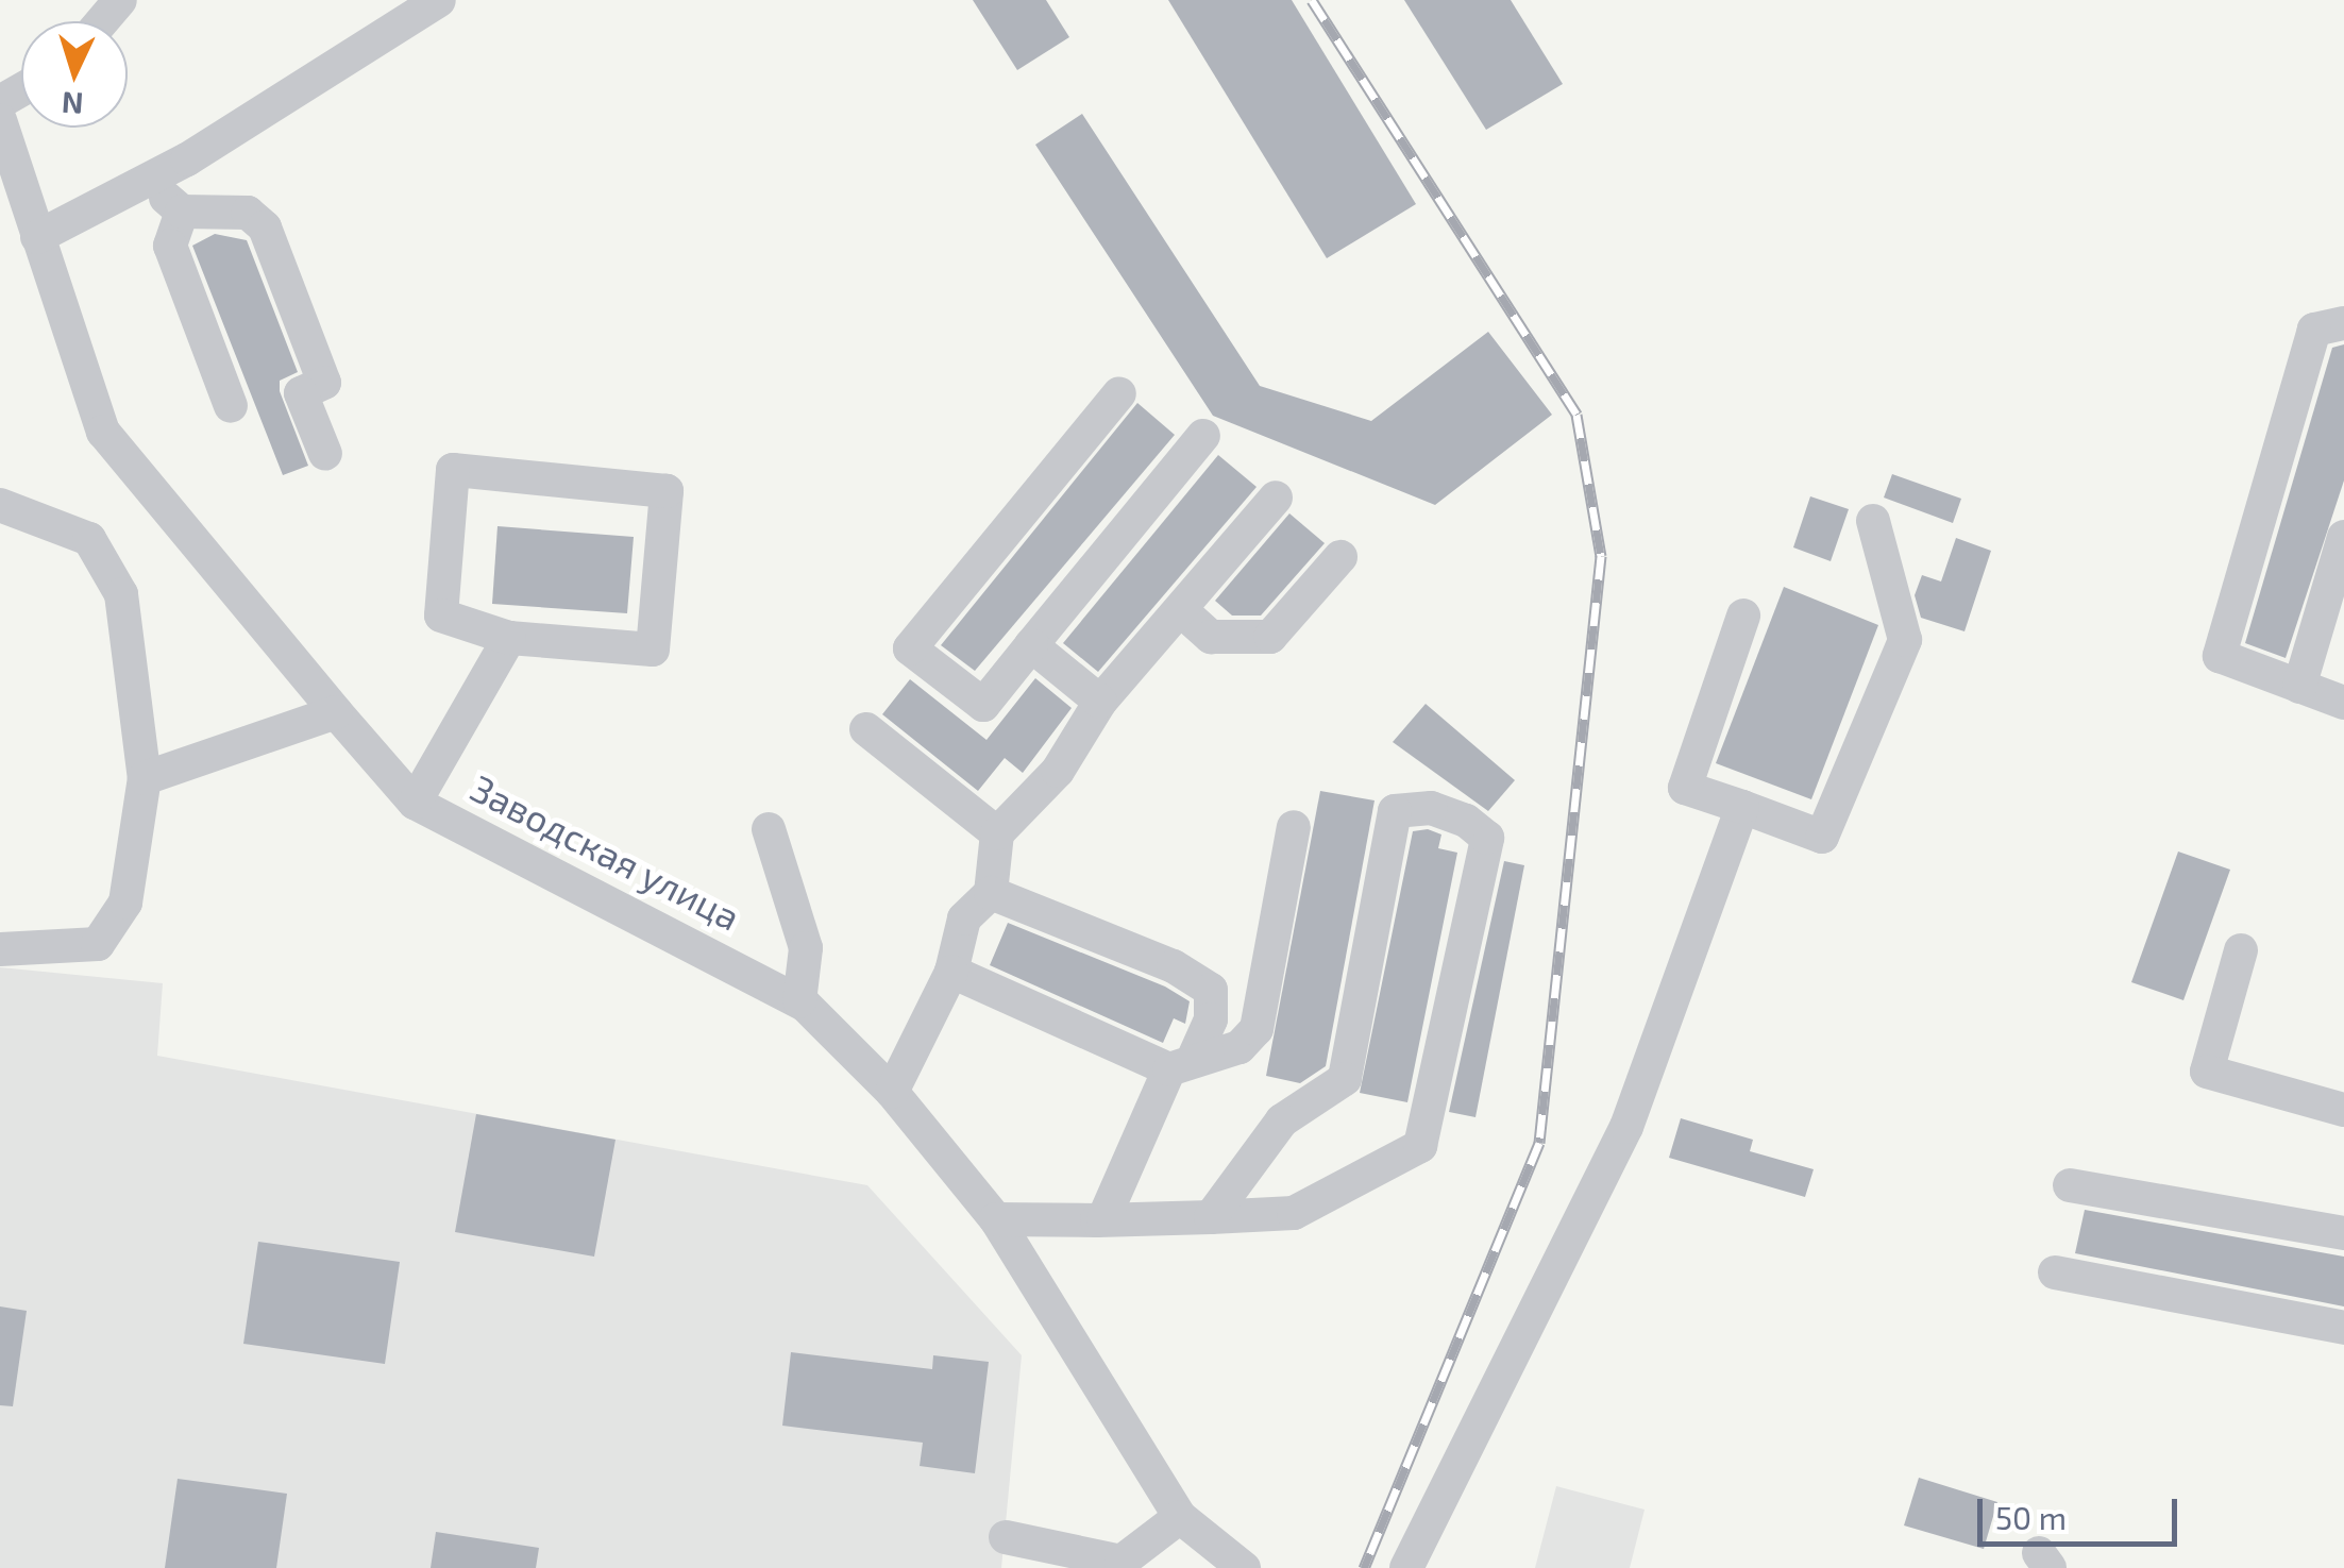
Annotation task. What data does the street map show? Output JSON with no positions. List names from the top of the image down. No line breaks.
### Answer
{"streets":{"street":["Заводская улица"]},"scale_bar":"50 m","north":"bottom"}
